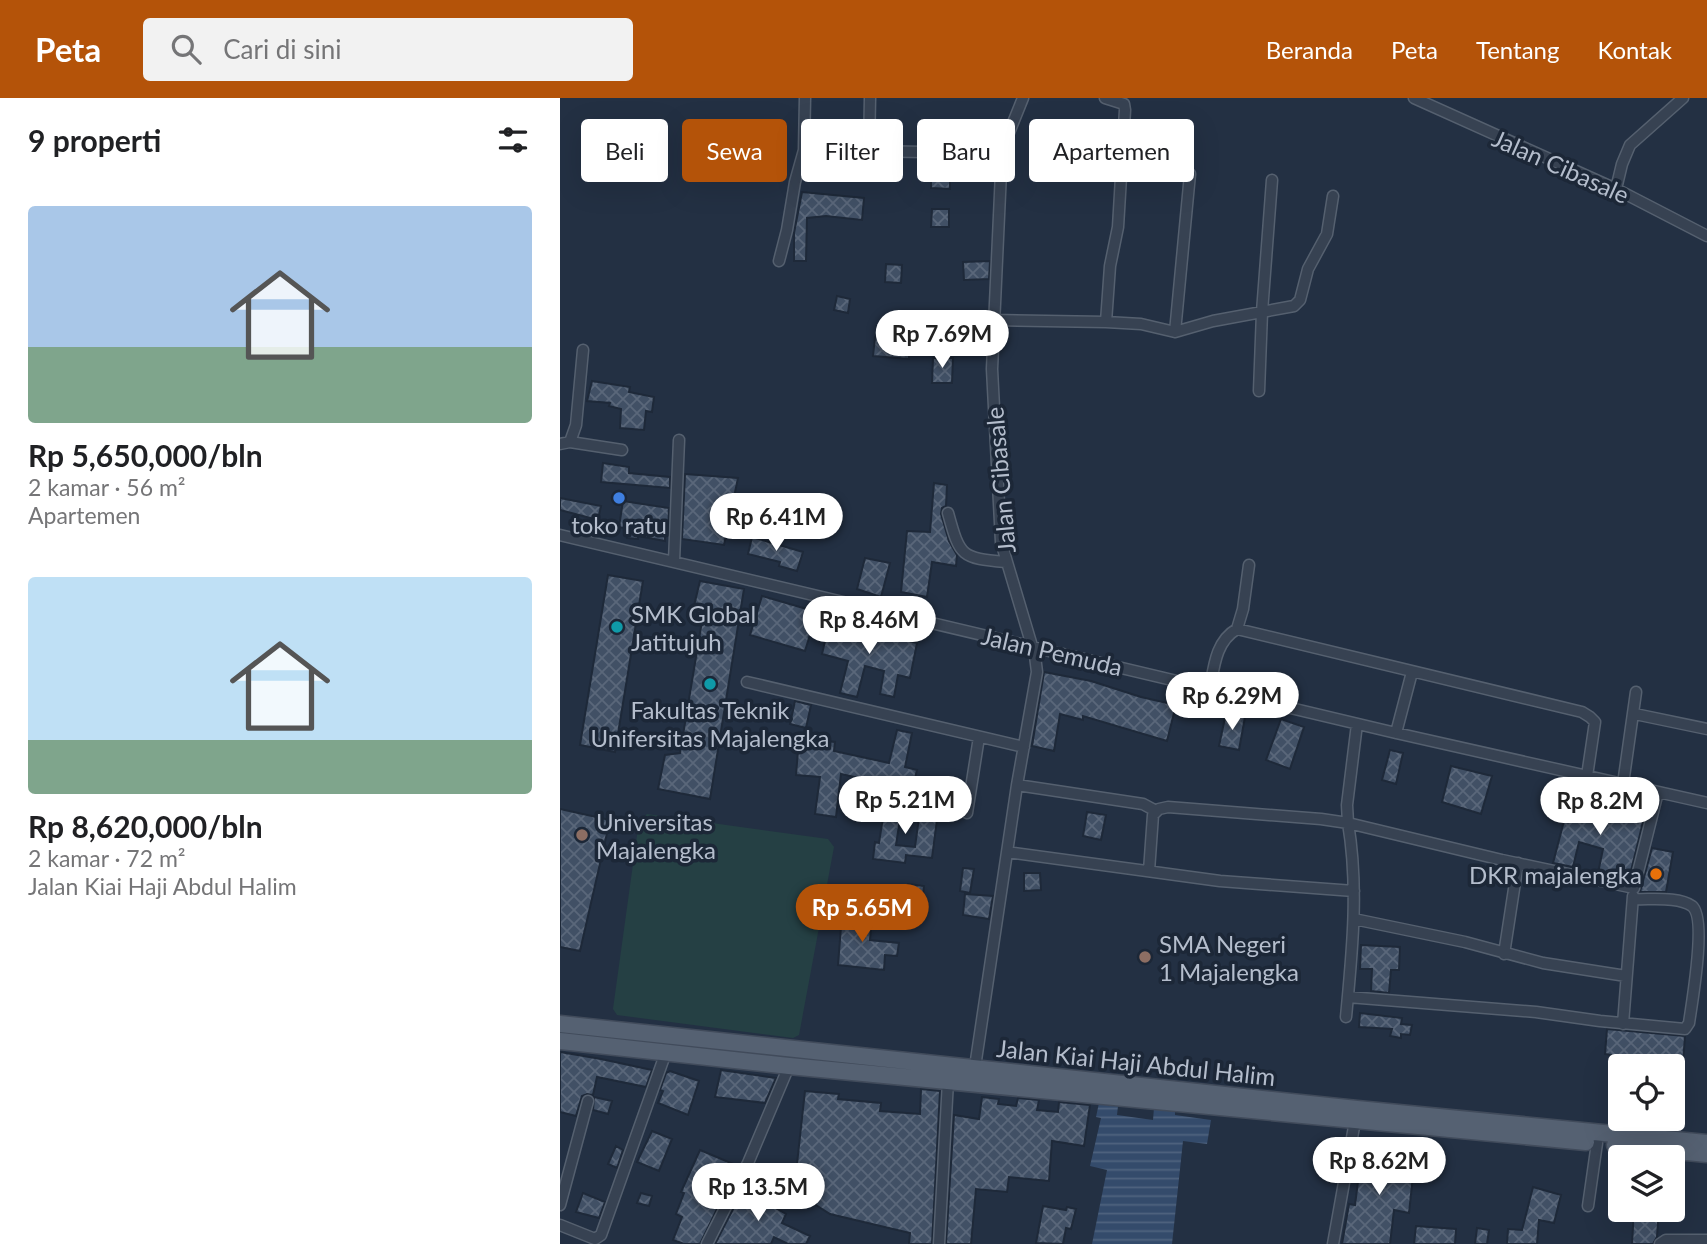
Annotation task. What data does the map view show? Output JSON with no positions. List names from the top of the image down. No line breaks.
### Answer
{"streets":{"main road":["Jalan Kiai Haji Abdul Halim"],"street":["Jalan Cibasale","Jalan Pemuda"]},"crossings":[["Jalan Cibasale","Jalan Pemuda"],["Jalan Cibasale","Jalan Kiai Haji Abdul Halim"]],"places":["toko ratu","SMK Global Jatitujuh","Fakultas Teknik Unifersitas Majalengka","Universitas Majalengka","DKR majalengka","SMA Negeri 1 Majalengka"],"page":{"header":"Peta","search":"Cari di sini","nav":["Beranda","Peta","Tentang","Kontak"],"heading":"9 properti","chip":["Beli","Sewa","Filter","Baru","Apartemen"],"list":[{"name":"Rp 5,650,000/bln","note":"2 kamar · 56 m² · Apartemen"},{"name":"Rp 8,620,000/bln","note":"2 kamar · 72 m² · Jalan Kiai Haji Abdul Halim"}],"price":["Rp 7.69M","Rp 6.41M","Rp 8.46M","Rp 6.29M","Rp 5.21M","Rp 8.2M","Rp 5.65M","Rp 8.62M","Rp 13.5M"]}}
